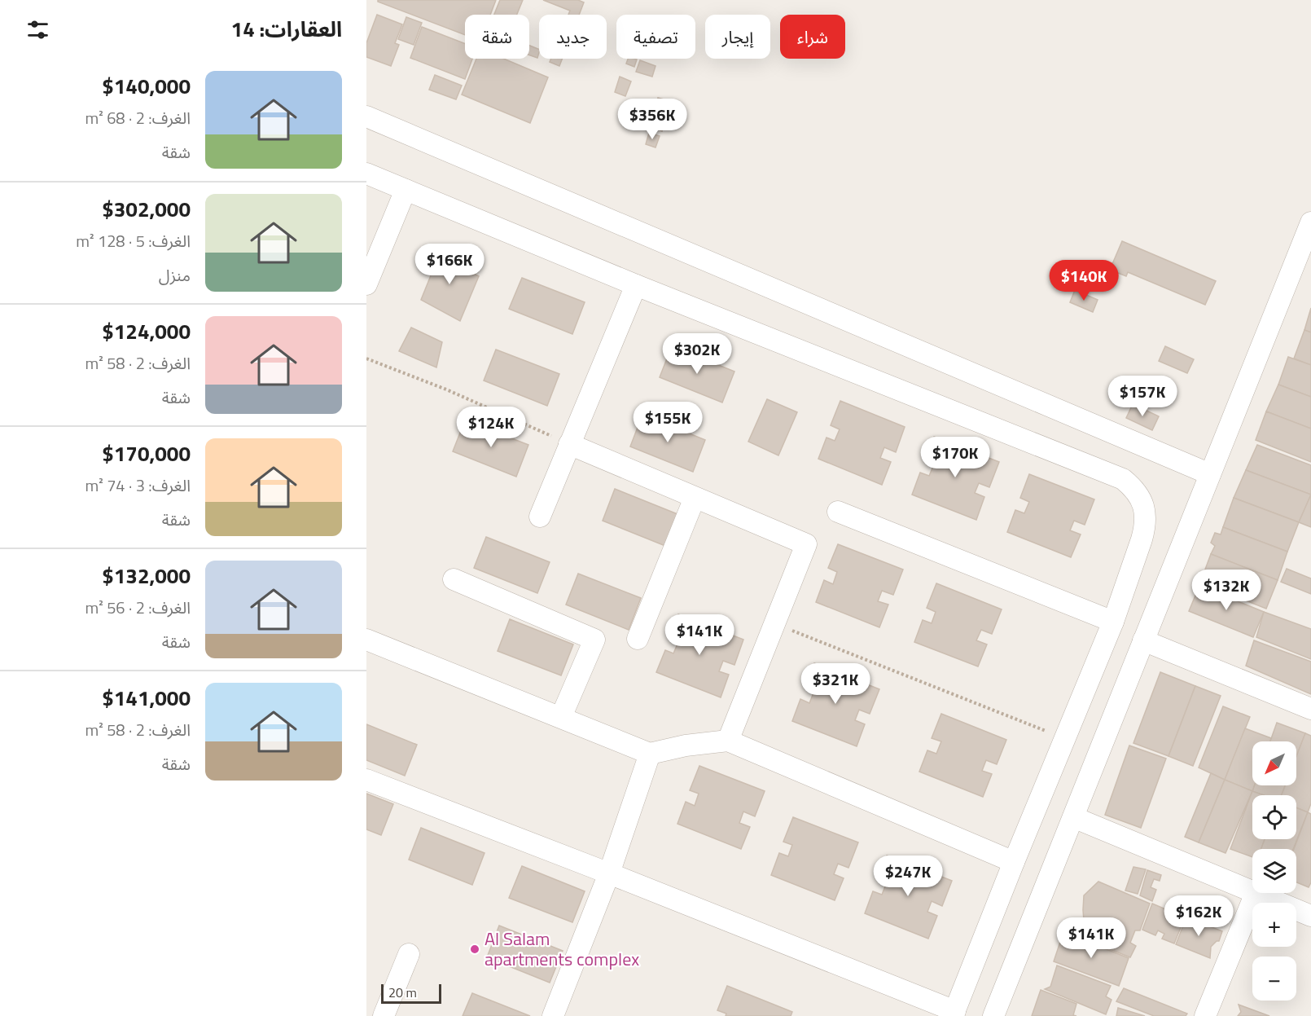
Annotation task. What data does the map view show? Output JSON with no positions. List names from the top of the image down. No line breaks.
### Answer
{"places":["Al Salam apartments complex"],"scale_bar":"20 m","north":"bottom left","page":{"heading":"العقارات: 14","chip":["شراء","إيجار","تصفية","جديد","شقة"],"list":[{"name":"$140,000","note":"الغرف: 2 · 68 m² · شقة"},{"name":"$302,000","note":"الغرف: 5 · 128 m² · منزل"},{"name":"$124,000","note":"الغرف: 2 · 58 m² · شقة"},{"name":"$170,000","note":"الغرف: 3 · 74 m² · شقة"},{"name":"$132,000","note":"الغرف: 2 · 56 m² · شقة"},{"name":"$141,000","note":"الغرف: 2 · 58 m² · شقة"}],"price":["$356K","$166K","$140K","$302K","$157K","$155K","$124K","$170K","$132K","$141K","$321K","$247K","$162K","$141K"],"map_buttons":["+","−"],"scale":"20 m"}}
